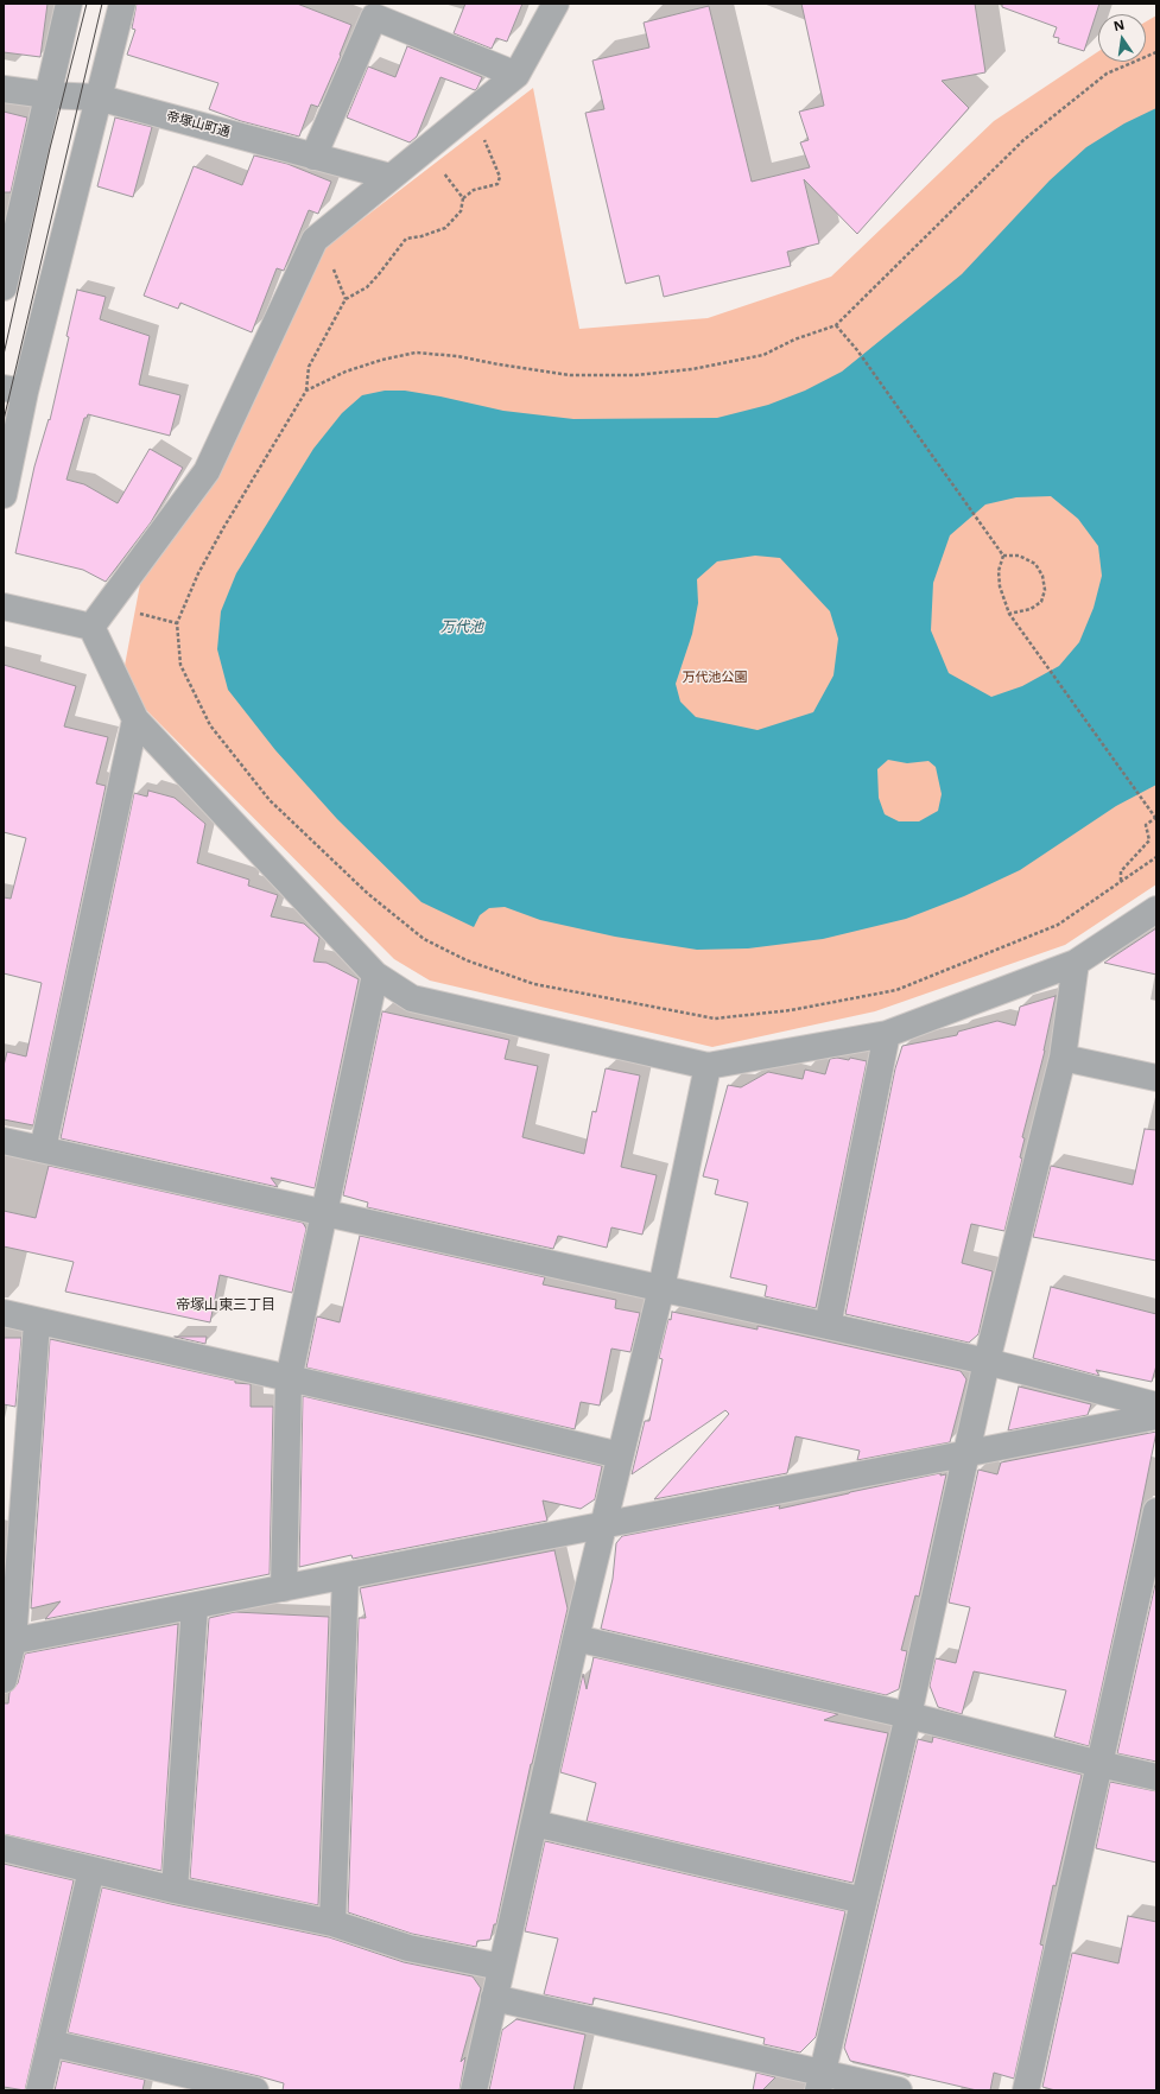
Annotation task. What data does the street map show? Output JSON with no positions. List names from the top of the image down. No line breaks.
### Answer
{"streets":{"street":["帝塚山町通"]},"districts":["帝塚山東三丁目"],"water":["万代池"],"parks":["万代池公園"],"north":"top"}
